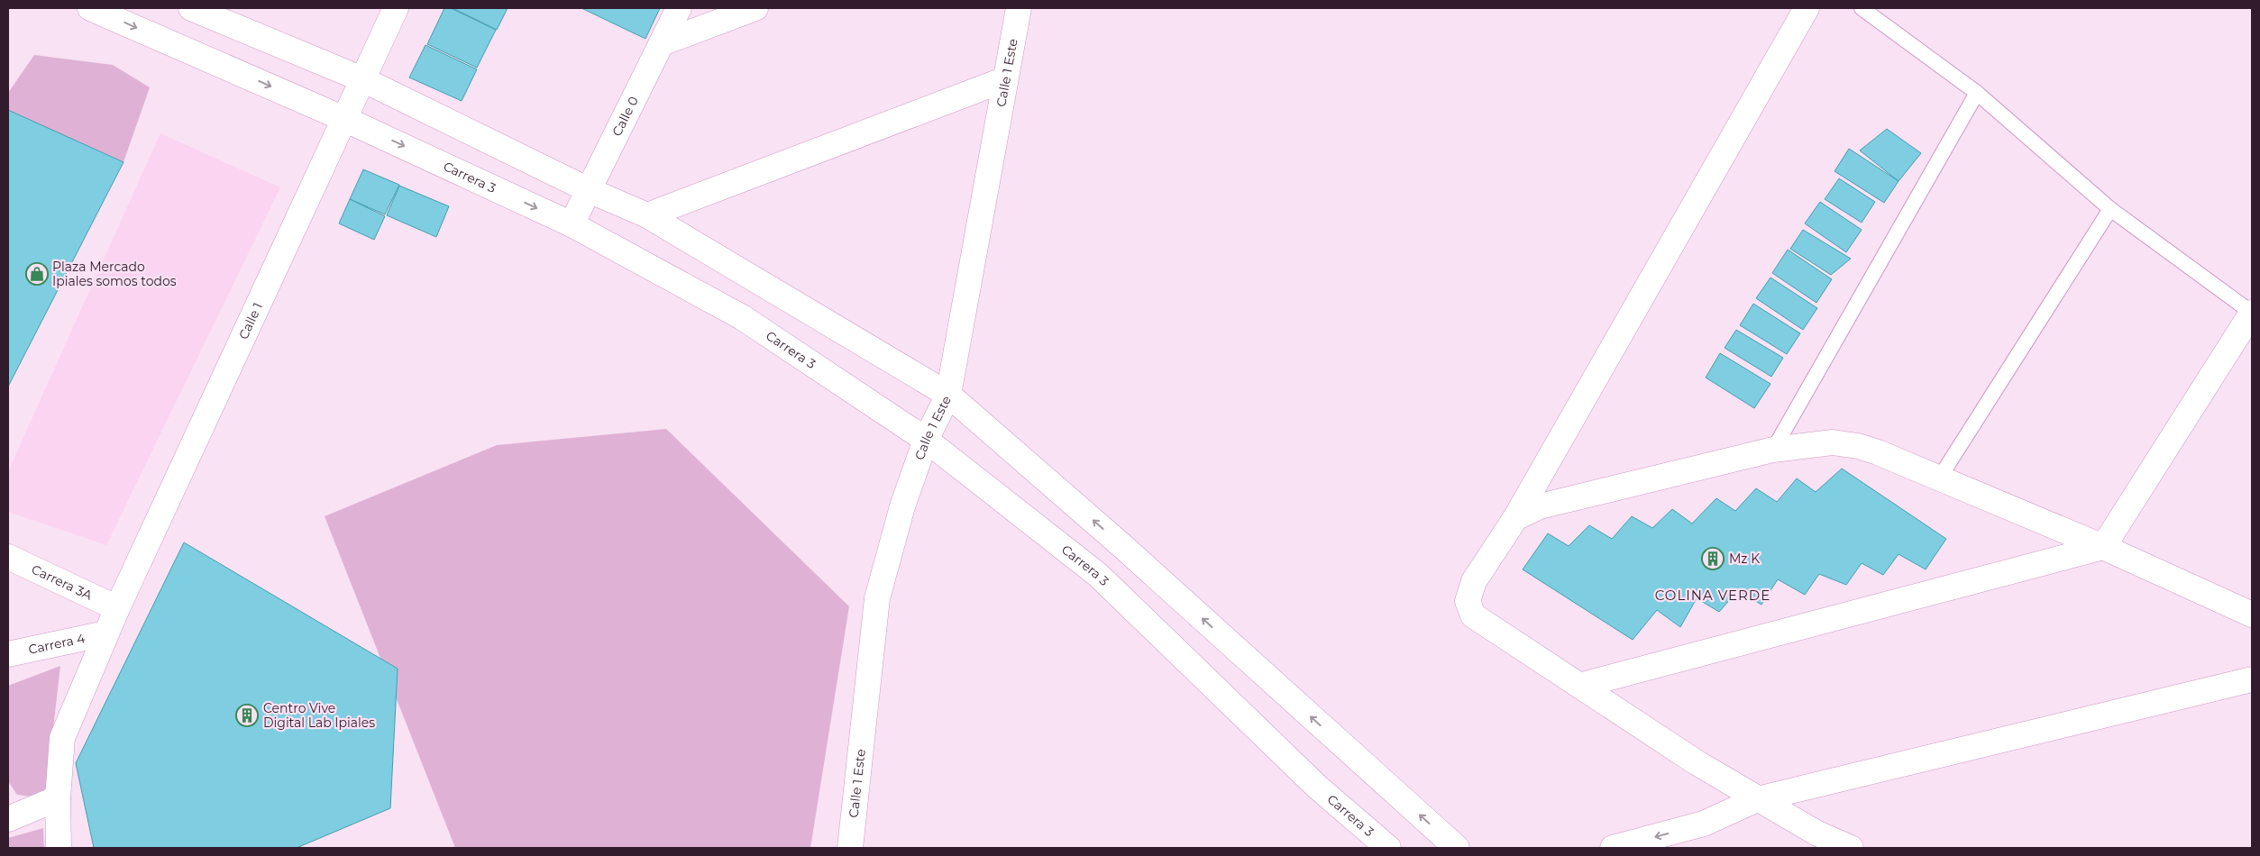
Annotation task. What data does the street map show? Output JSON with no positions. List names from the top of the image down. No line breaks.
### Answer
{"streets":{"street":["Calle 1 Este","Calle 0","Carrera 3","Calle 1","Carrera 3A","Carrera 4"]},"crossings":[["Calle 1 Este","Carrera 3"],["Calle 0","Carrera 3"],["Carrera 3","Calle 1"],["Calle 1","Carrera 3A"],["Calle 1","Carrera 4"]],"districts":["COLINA VERDE"],"places":{"shop":["Plaza Mercado Ipiales somos todos"],"building":["Mz K","Centro Vive Digital Lab Ipiales"]}}
